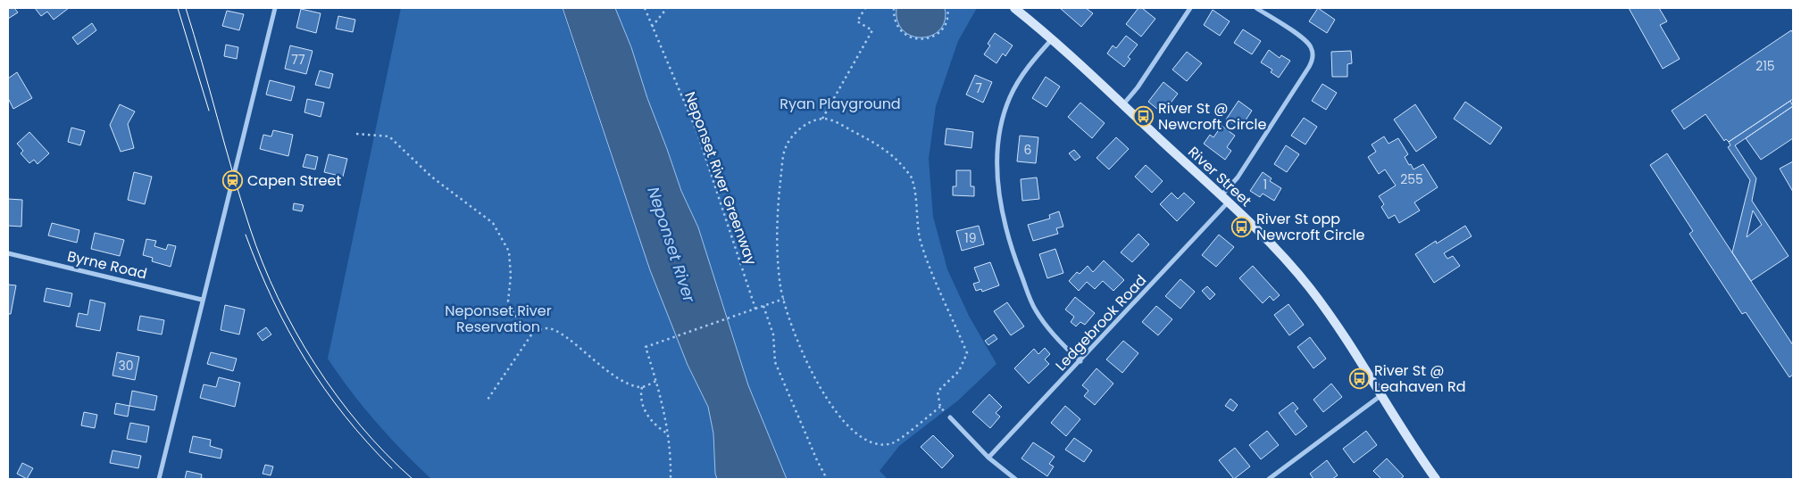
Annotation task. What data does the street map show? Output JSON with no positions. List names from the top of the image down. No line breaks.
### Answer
{"streets":{"main road":["River Street"],"street":["Byrne Road","Ledgebrook Road"],"path":["Neponset River Greenway"]},"crossings":[["River Street","Ledgebrook Road"]],"water":["Neponset River"],"parks":["Ryan Playground","Neponset River Reservation"],"places":{"bus stop":["River St @ Newcroft Circle","River St opp Newcroft Circle","River St @ Leahaven Rd"],"station":["Capen Street"]},"house_numbers":["77","215","7","6","255","1","19","30"]}
